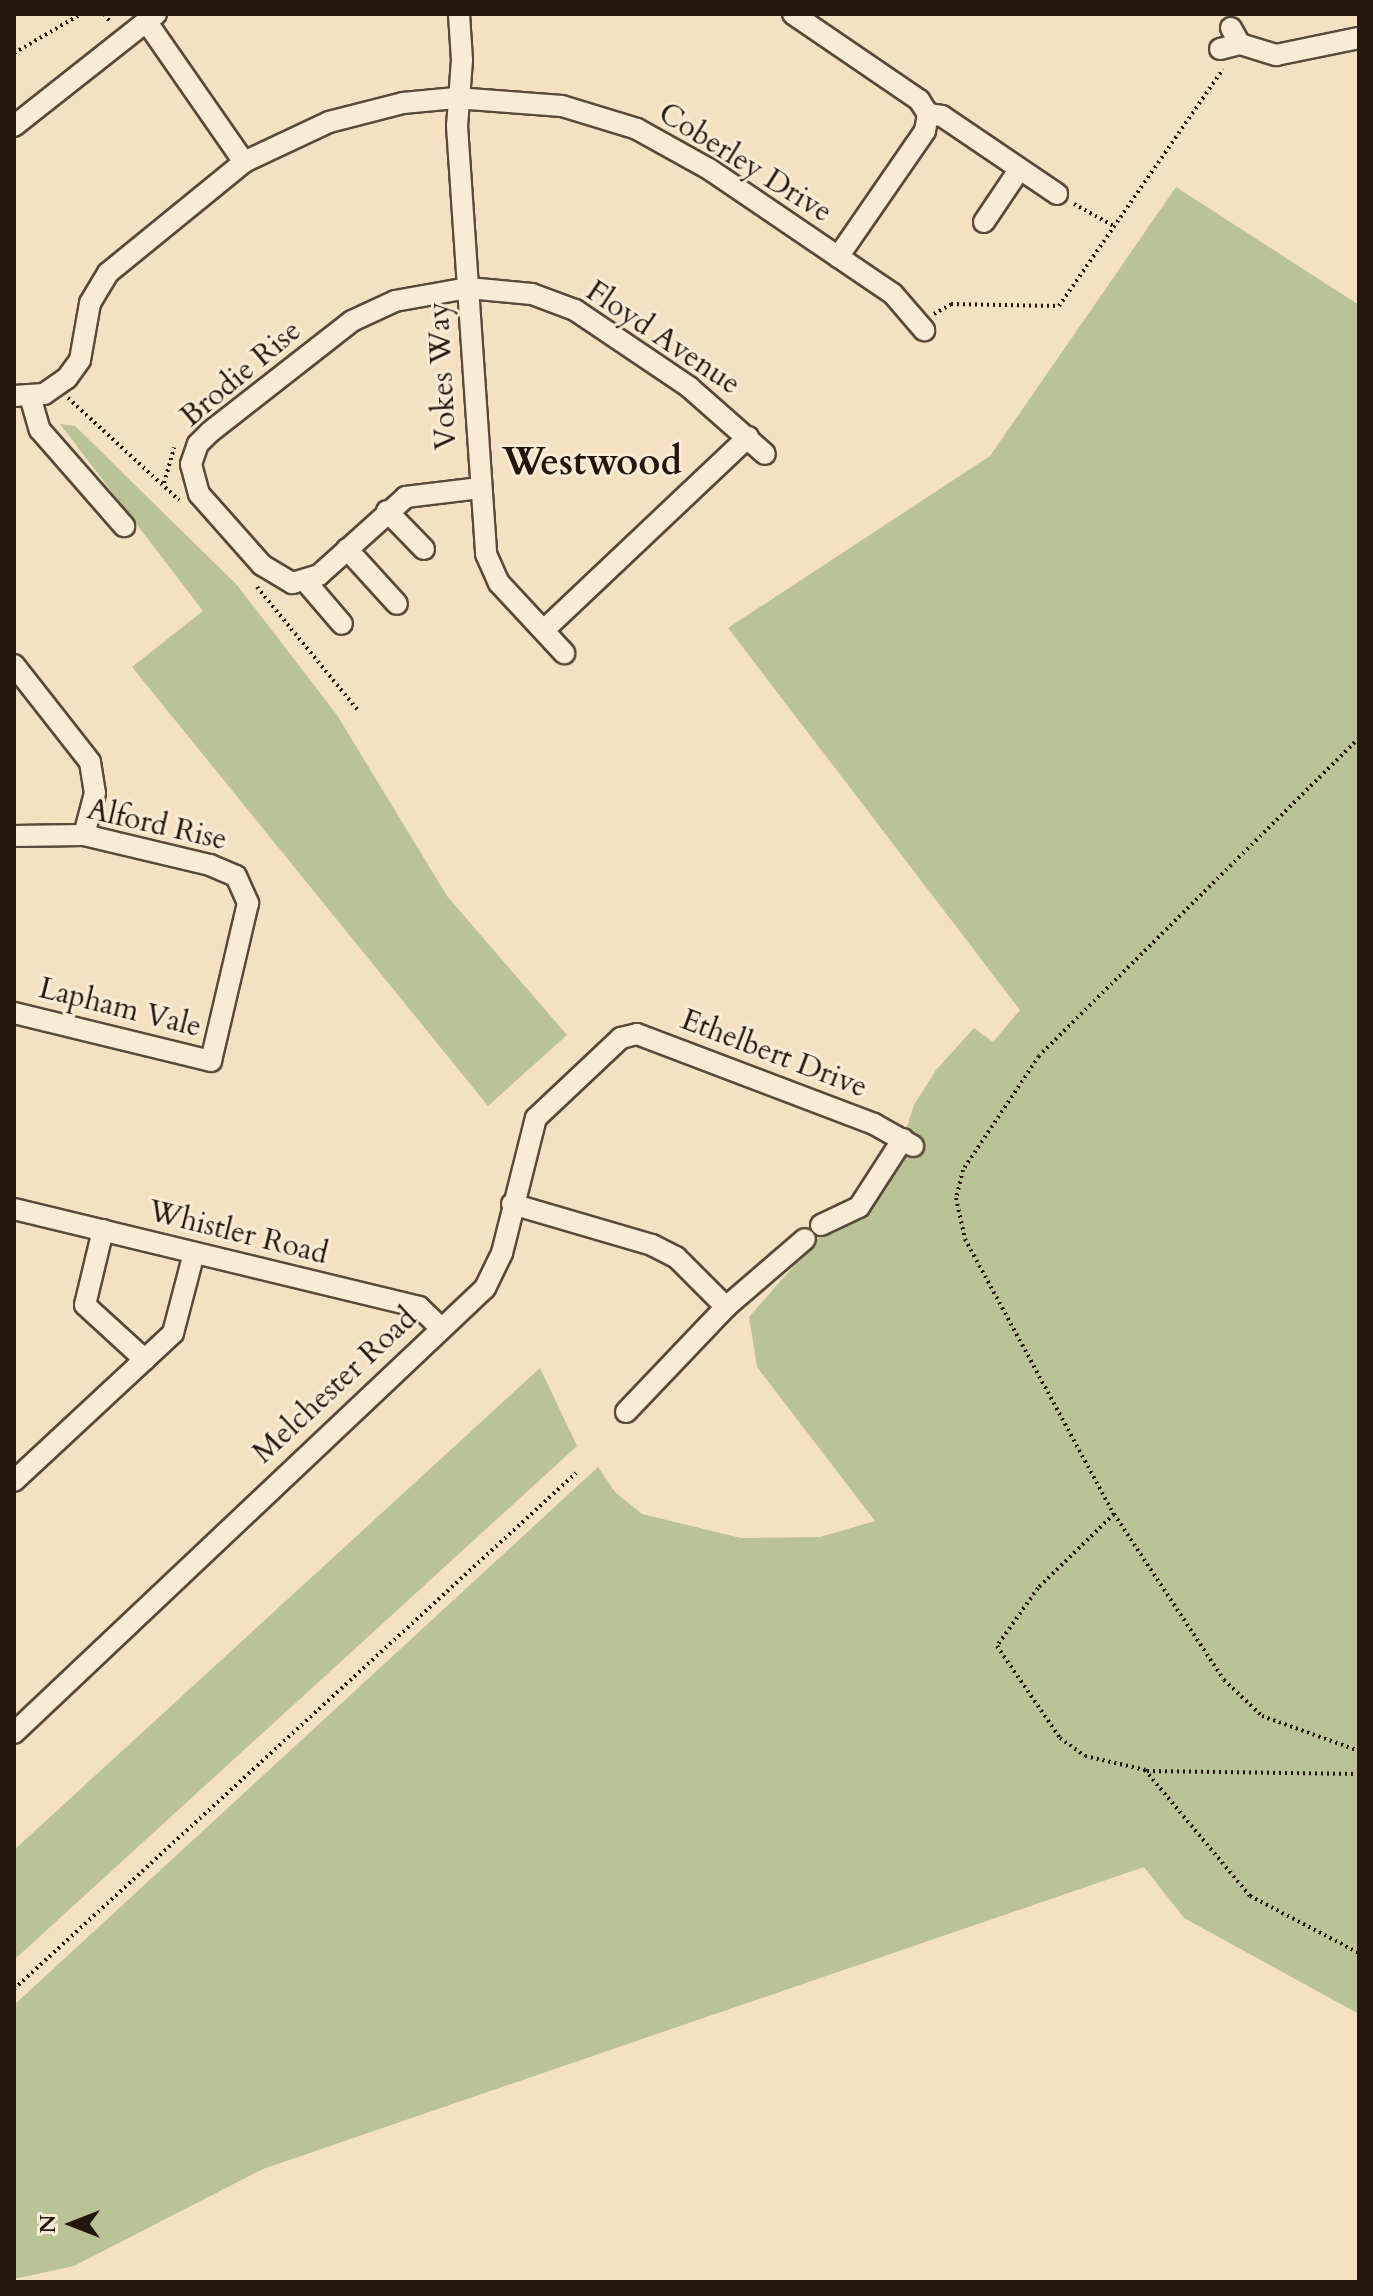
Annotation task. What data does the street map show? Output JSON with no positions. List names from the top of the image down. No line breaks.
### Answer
{"streets":{"street":["Coberley Drive","Floyd Avenue","Brodie Rise","Vokes Way","Alford Rise","Lapham Vale","Ethelbert Drive","Whistler Road","Melchester Road"]},"crossings":[["Coberley Drive","Vokes Way"],["Floyd Avenue","Brodie Rise"],["Floyd Avenue","Vokes Way"],["Brodie Rise","Vokes Way"],["Alford Rise","Lapham Vale"],["Ethelbert Drive","Melchester Road"],["Whistler Road","Melchester Road"]],"districts":["Westwood"],"north":"left"}
